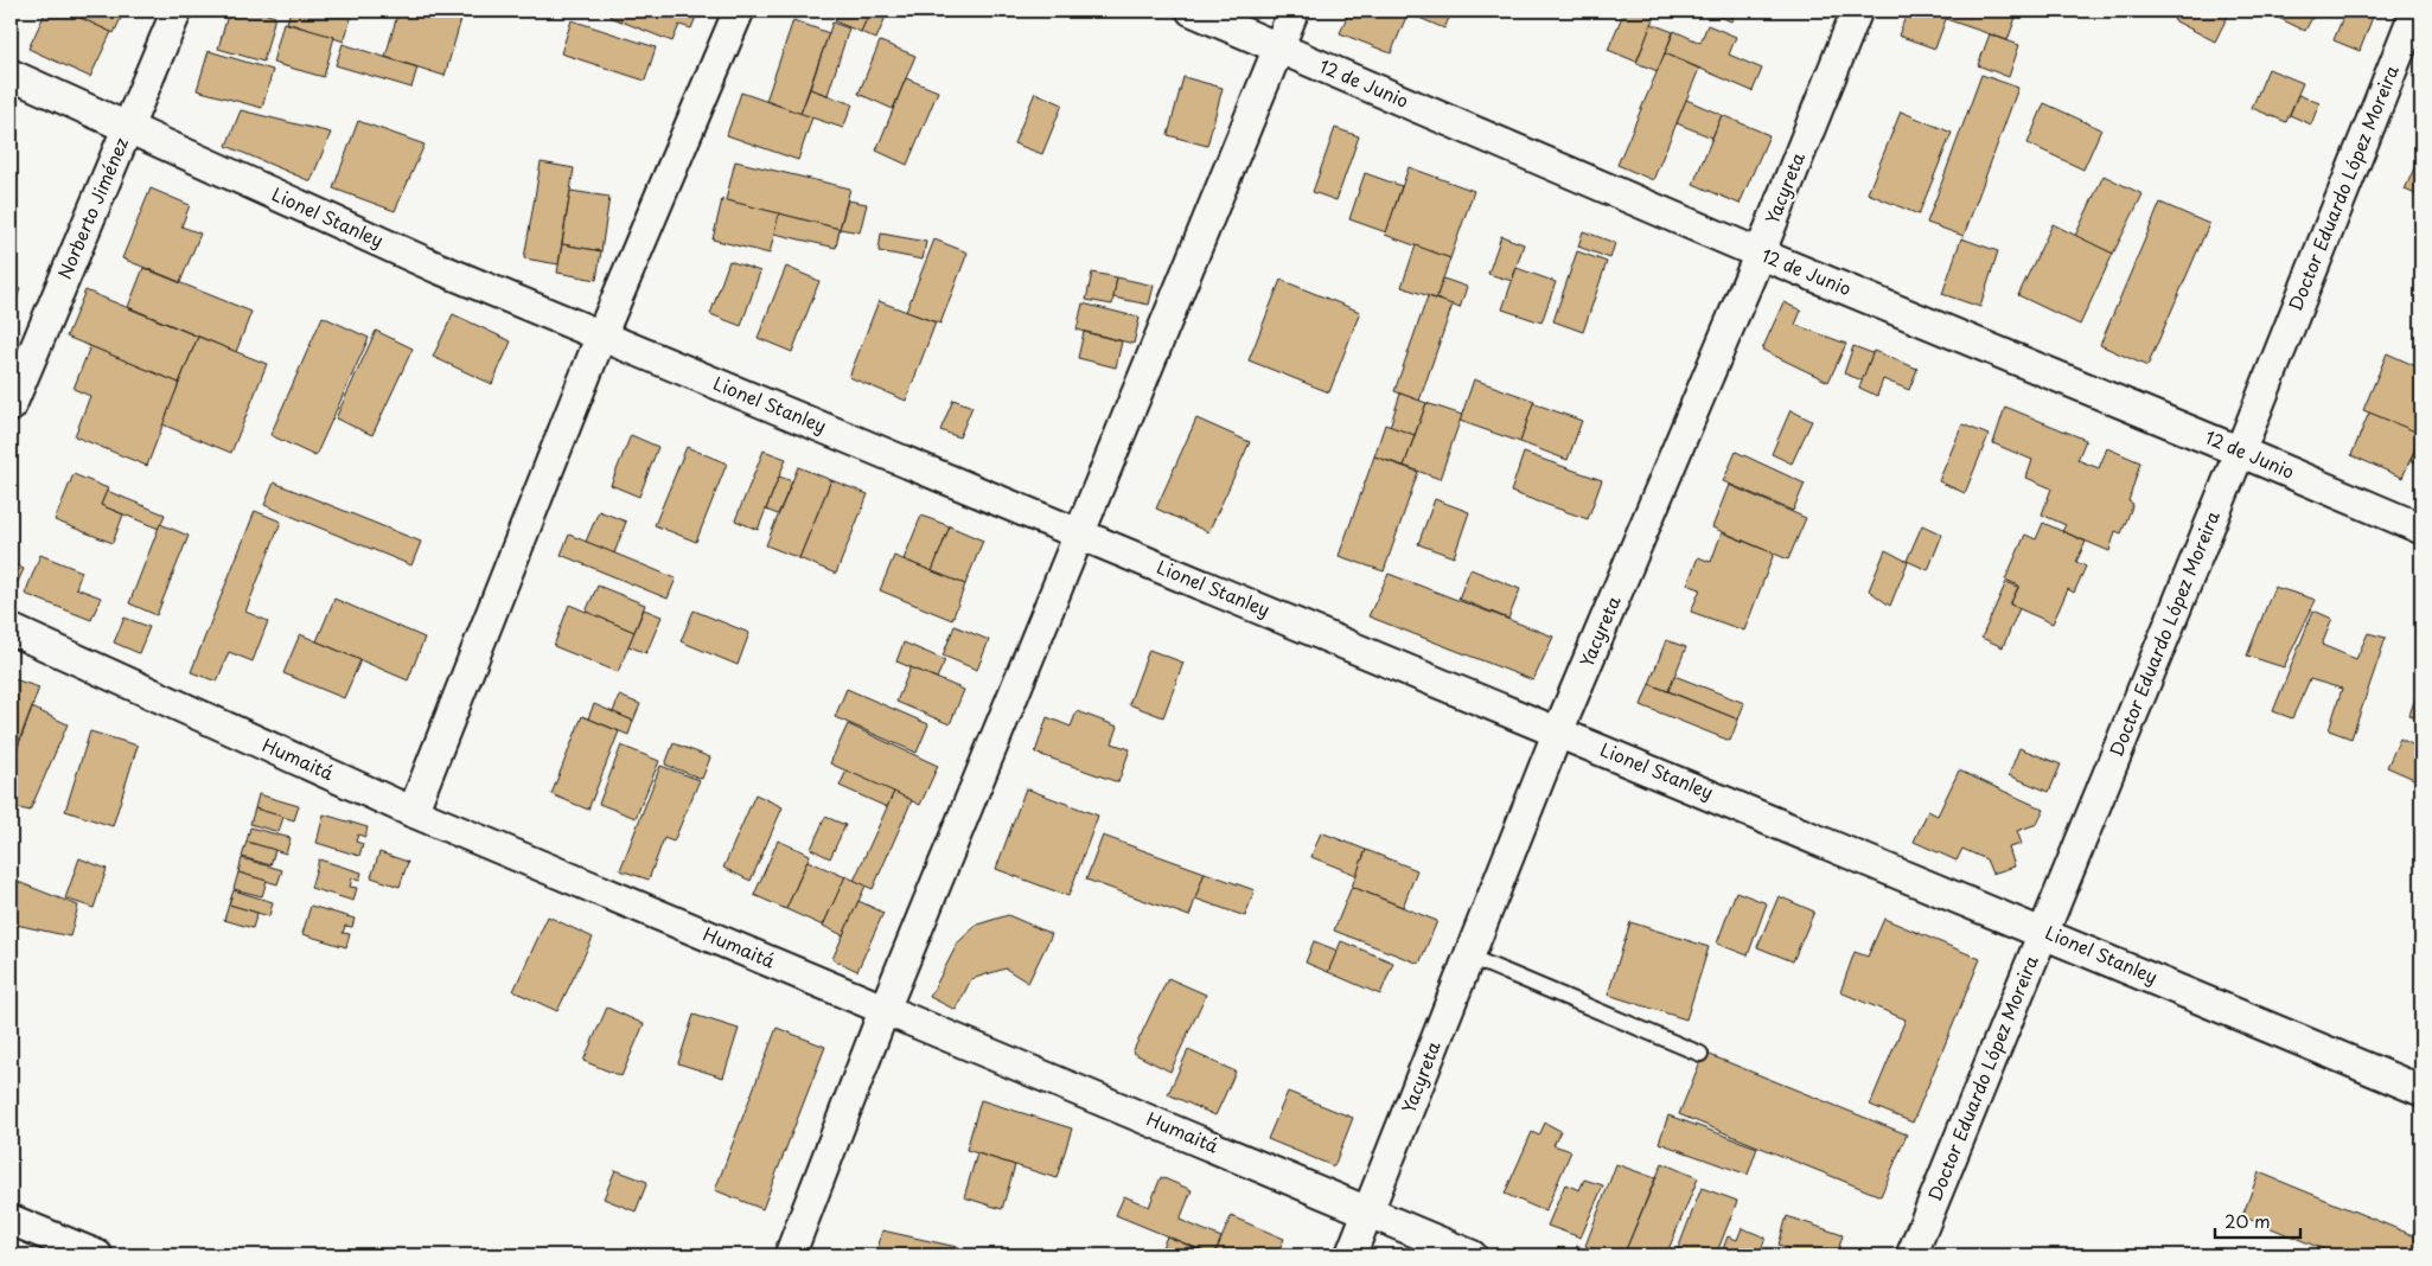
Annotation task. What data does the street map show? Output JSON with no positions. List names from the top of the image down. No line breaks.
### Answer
{"streets":{"street":["12 de Junio","Yacyreta","Doctor Eduardo López Moreira","Norberto Jiménez","Lionel Stanley","Humaitá"]},"crossings":[["12 de Junio","Yacyreta"],["12 de Junio","Doctor Eduardo López Moreira"],["Yacyreta","Lionel Stanley"],["Yacyreta","Humaitá"],["Doctor Eduardo López Moreira","Lionel Stanley"],["Norberto Jiménez","Lionel Stanley"]],"scale_bar":"20 m"}
